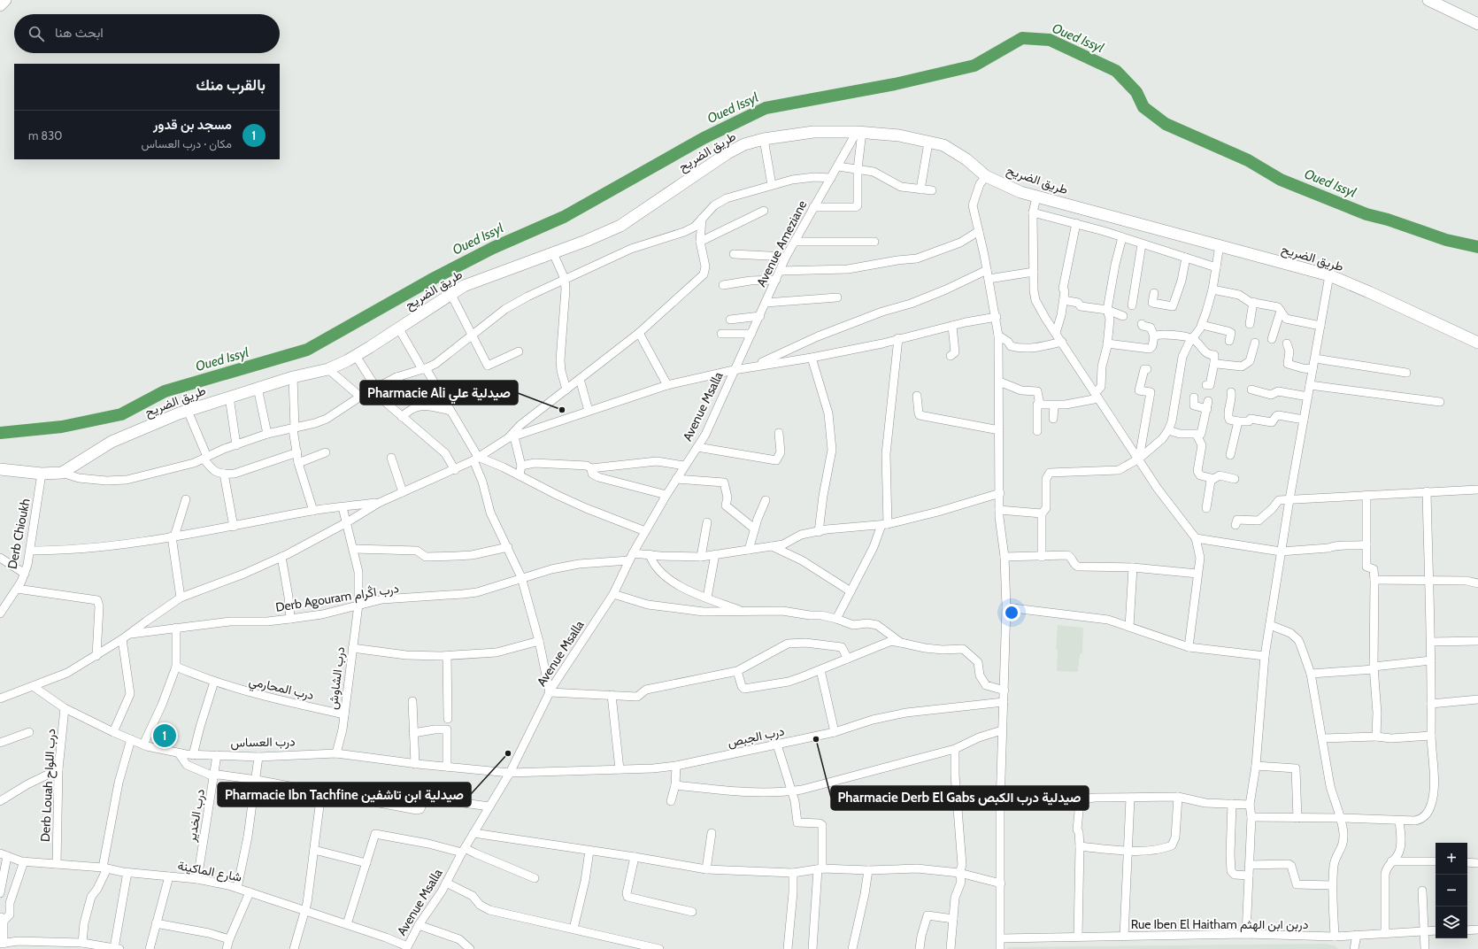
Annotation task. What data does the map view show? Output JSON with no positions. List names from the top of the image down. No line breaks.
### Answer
{"streets":{"street":["طريق الضريح","Avenue Ameziane","Avenue Msalla","Derb Chioukh","Derb Agouram درب اڭرام","درب الشاوش","درب المحارمي","درب الجبص","درب العساس","Derb Louah درب اللواح","درب الخدير","شارع الماكينة","Rue Iben El Haitham دربن ابن الهثم"]},"crossings":[["طريق الضريح","Avenue Ameziane"],["طريق الضريح","Derb Chioukh"],["Avenue Ameziane","Avenue Msalla"],["Avenue Msalla","Derb Agouram درب اڭرام"],["Avenue Msalla","درب الجبص"],["Avenue Msalla","درب العساس"],["Avenue Msalla","شارع الماكينة"],["Derb Agouram درب اڭرام","درب الشاوش"],["درب الشاوش","درب المحارمي"],["درب الشاوش","درب العساس"],["درب الجبص","درب العساس"],["درب العساس","Derb Louah درب اللواح"],["درب العساس","درب الخدير"],["Derb Louah درب اللواح","شارع الماكينة"],["درب الخدير","شارع الماكينة"]],"water":["Oued Issyl"],"places":["Pharmacie Ali صيدلية علي","Pharmacie Derb El Gabs صيدلية درب الكبص","Pharmacie Ibn Tachfine صيدلية ابن تاشفين"],"page":{"search":"ابحث هنا","heading":"بالقرب منك","list":[{"mark":"1","name":"مسجد بن قدور","note":"مكان · درب العساس","value":"830 m"}],"pins":"1","map_buttons":["+","−"]}}
